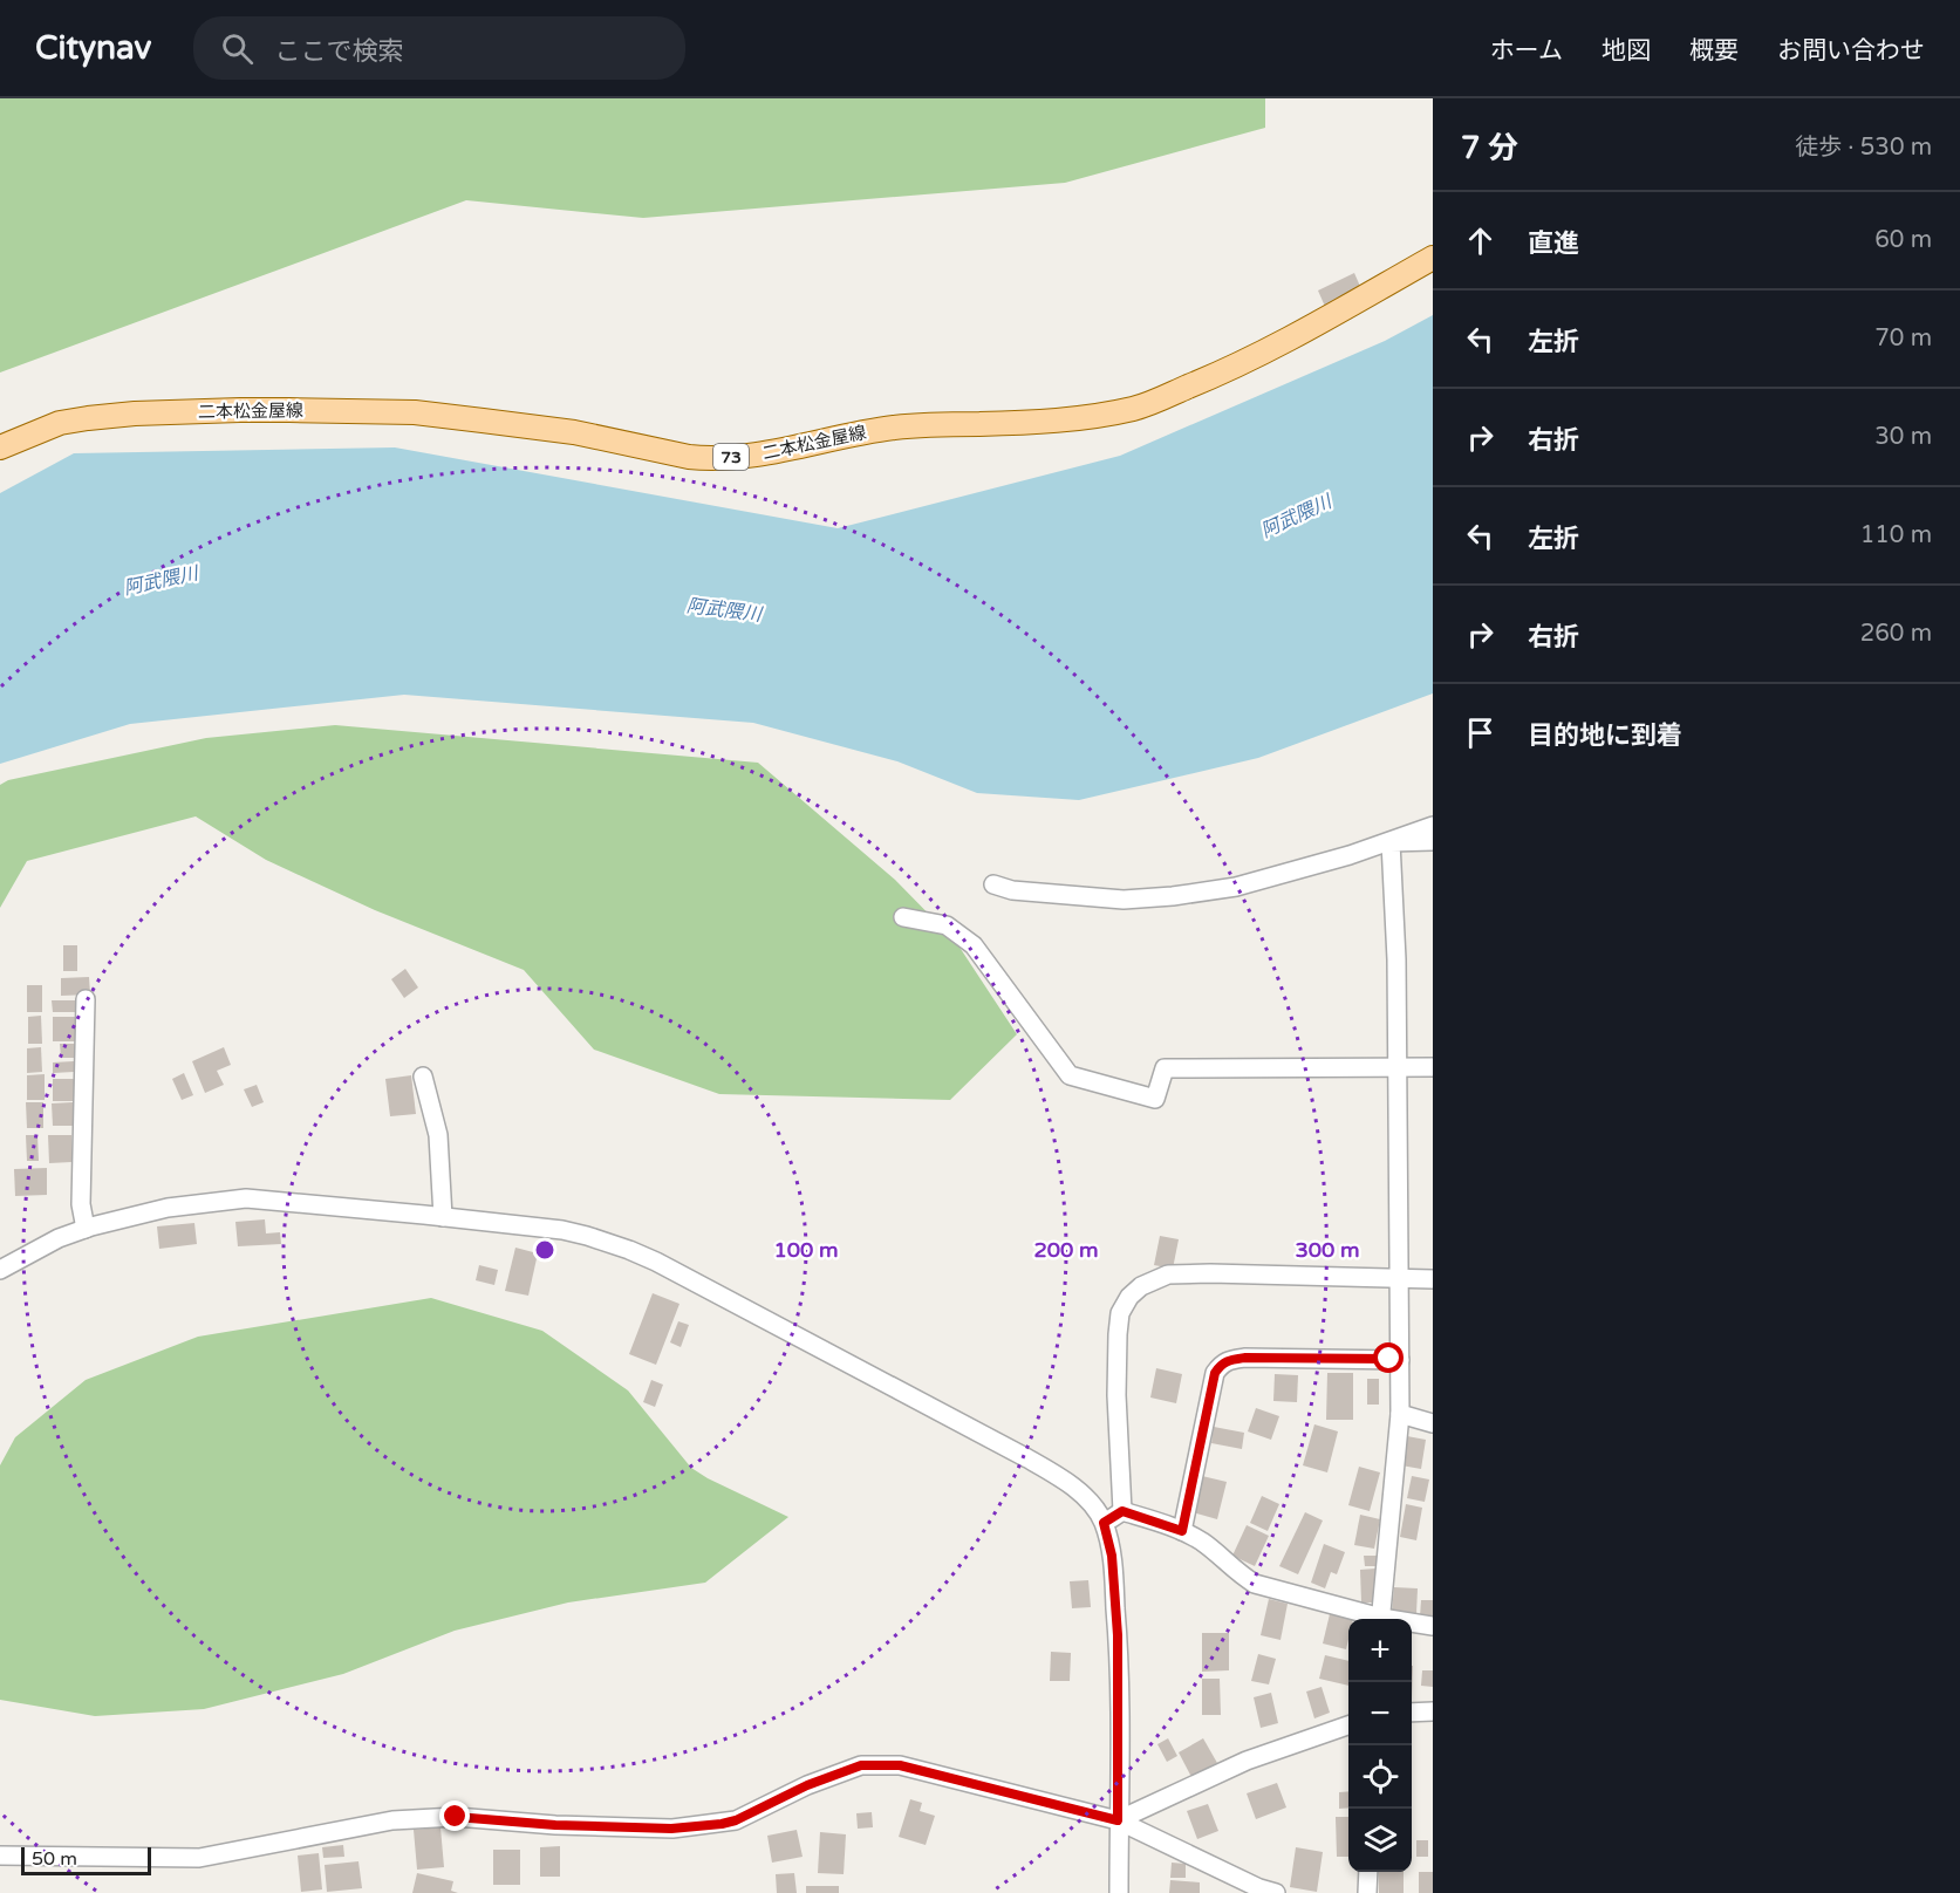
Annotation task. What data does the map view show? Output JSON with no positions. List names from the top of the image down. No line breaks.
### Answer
{"streets":{"main road":["二本松金屋線","73"]},"water":["阿武隈川"],"scale_bar":"50 m","page":{"header":"Citynav","search":"ここで検索","nav":["ホーム","地図","概要","お問い合わせ"],"heading":["7 分","徒歩 · 530 m"],"list":[["直進","60 m"],["左折","70 m"],["右折","30 m"],["左折","110 m"],["右折","260 m"],"目的地に到着"],"map_buttons":["+","−"],"scale":"50 m"},"rings":["100 m","200 m","300 m"]}
